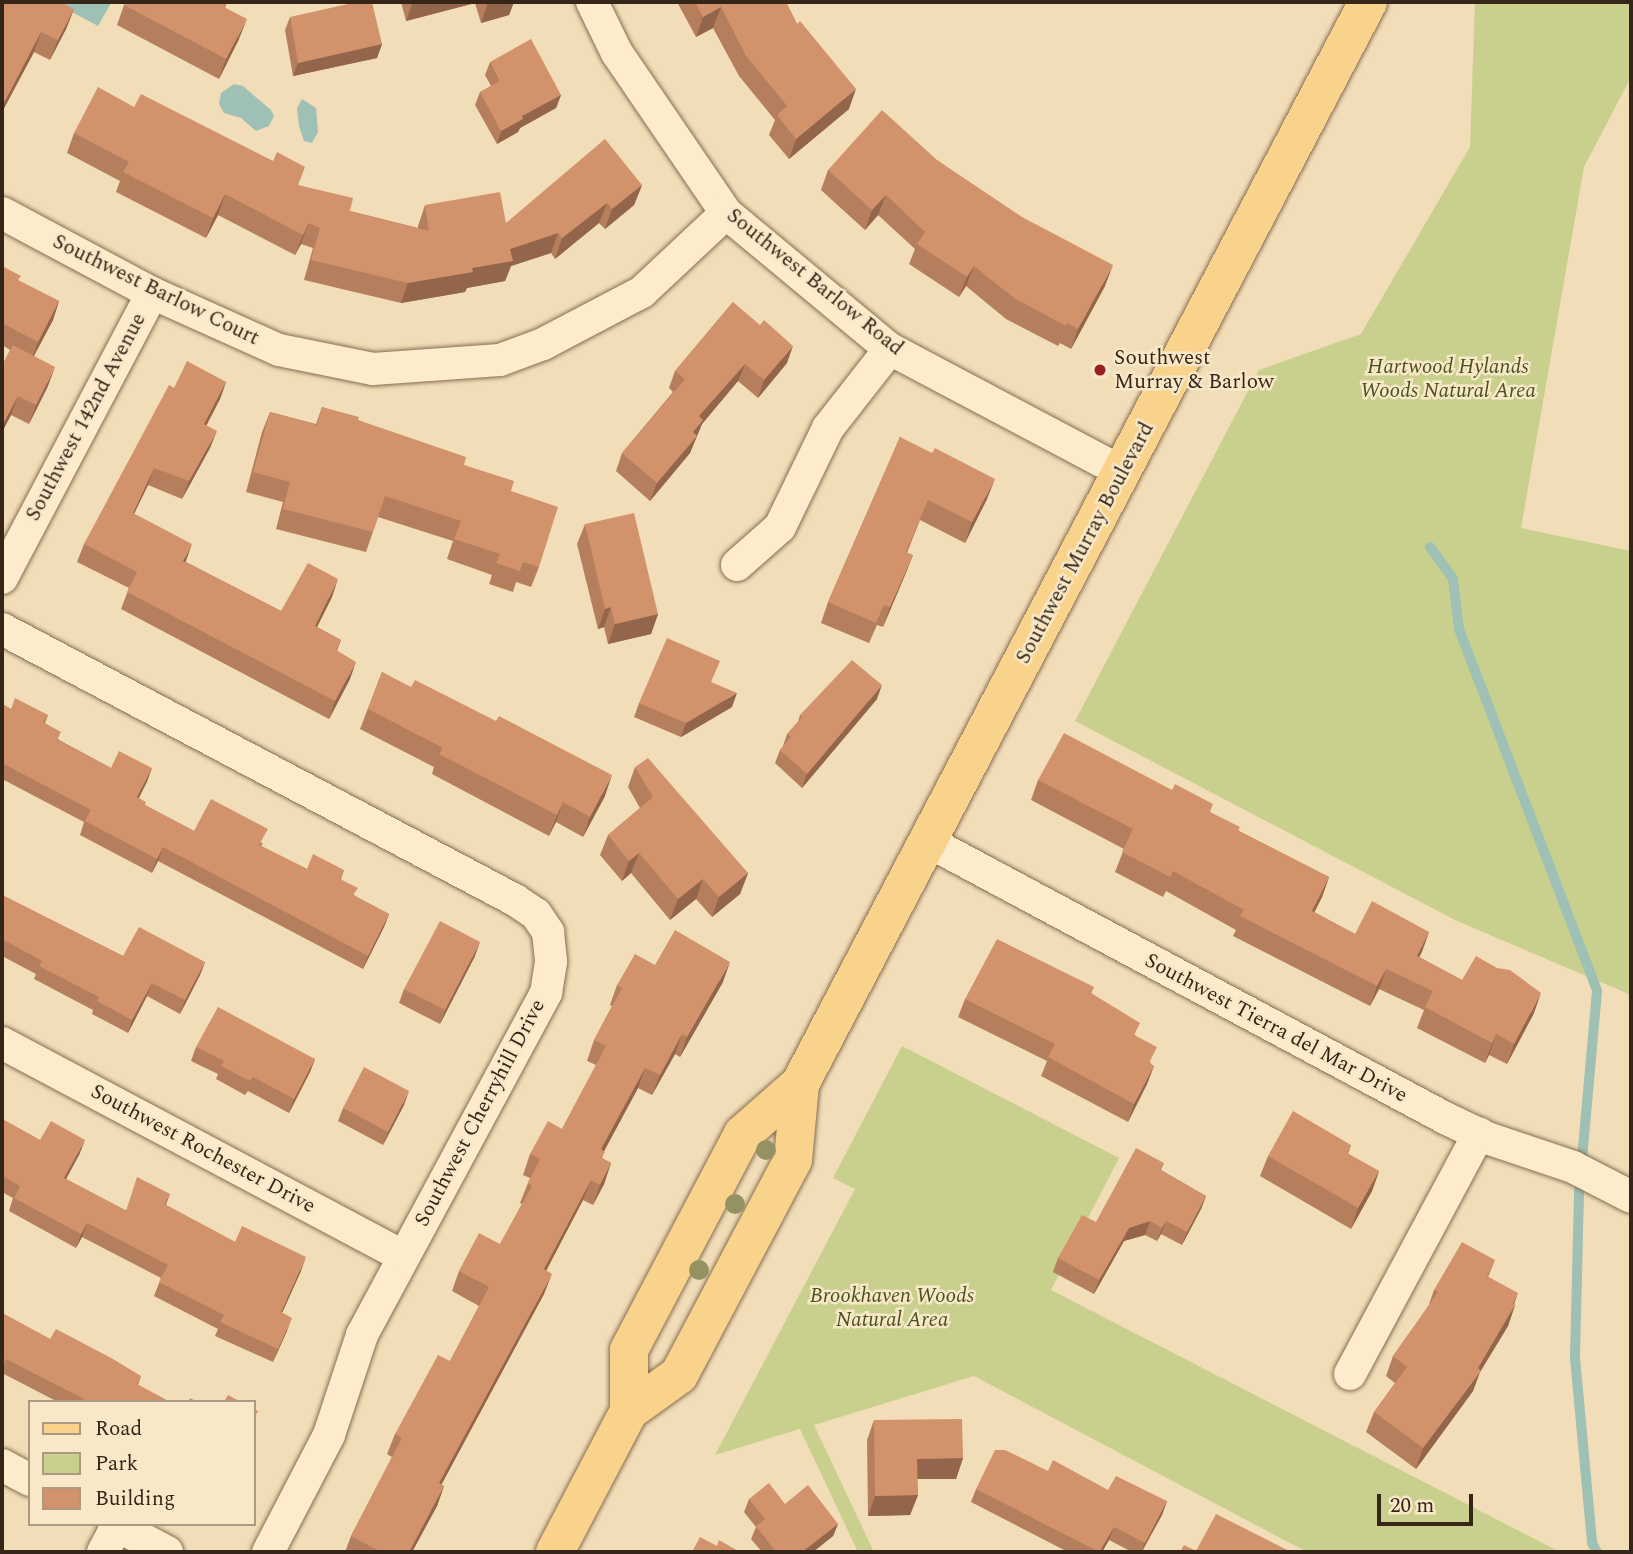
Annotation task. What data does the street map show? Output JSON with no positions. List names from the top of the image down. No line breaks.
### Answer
{"streets":{"main road":["Southwest Murray Boulevard"],"street":["Southwest Barlow Road","Southwest Barlow Court","Southwest 142nd Avenue","Southwest Tierra del Mar Drive","Southwest Cherryhill Drive","Southwest Rochester Drive"]},"crossings":[["Southwest Barlow Road","Southwest Barlow Court"],["Southwest Barlow Road","Southwest Murray Boulevard"],["Southwest Barlow Court","Southwest 142nd Avenue"],["Southwest Murray Boulevard","Southwest Tierra del Mar Drive"],["Southwest Cherryhill Drive","Southwest Rochester Drive"]],"parks":["Hartwood Hylands Woods Natural Area","Brookhaven Woods Natural Area"],"places":["Southwest Murray & Barlow"],"legend":["Road","Park","Building"],"scale_bar":"20 m"}
